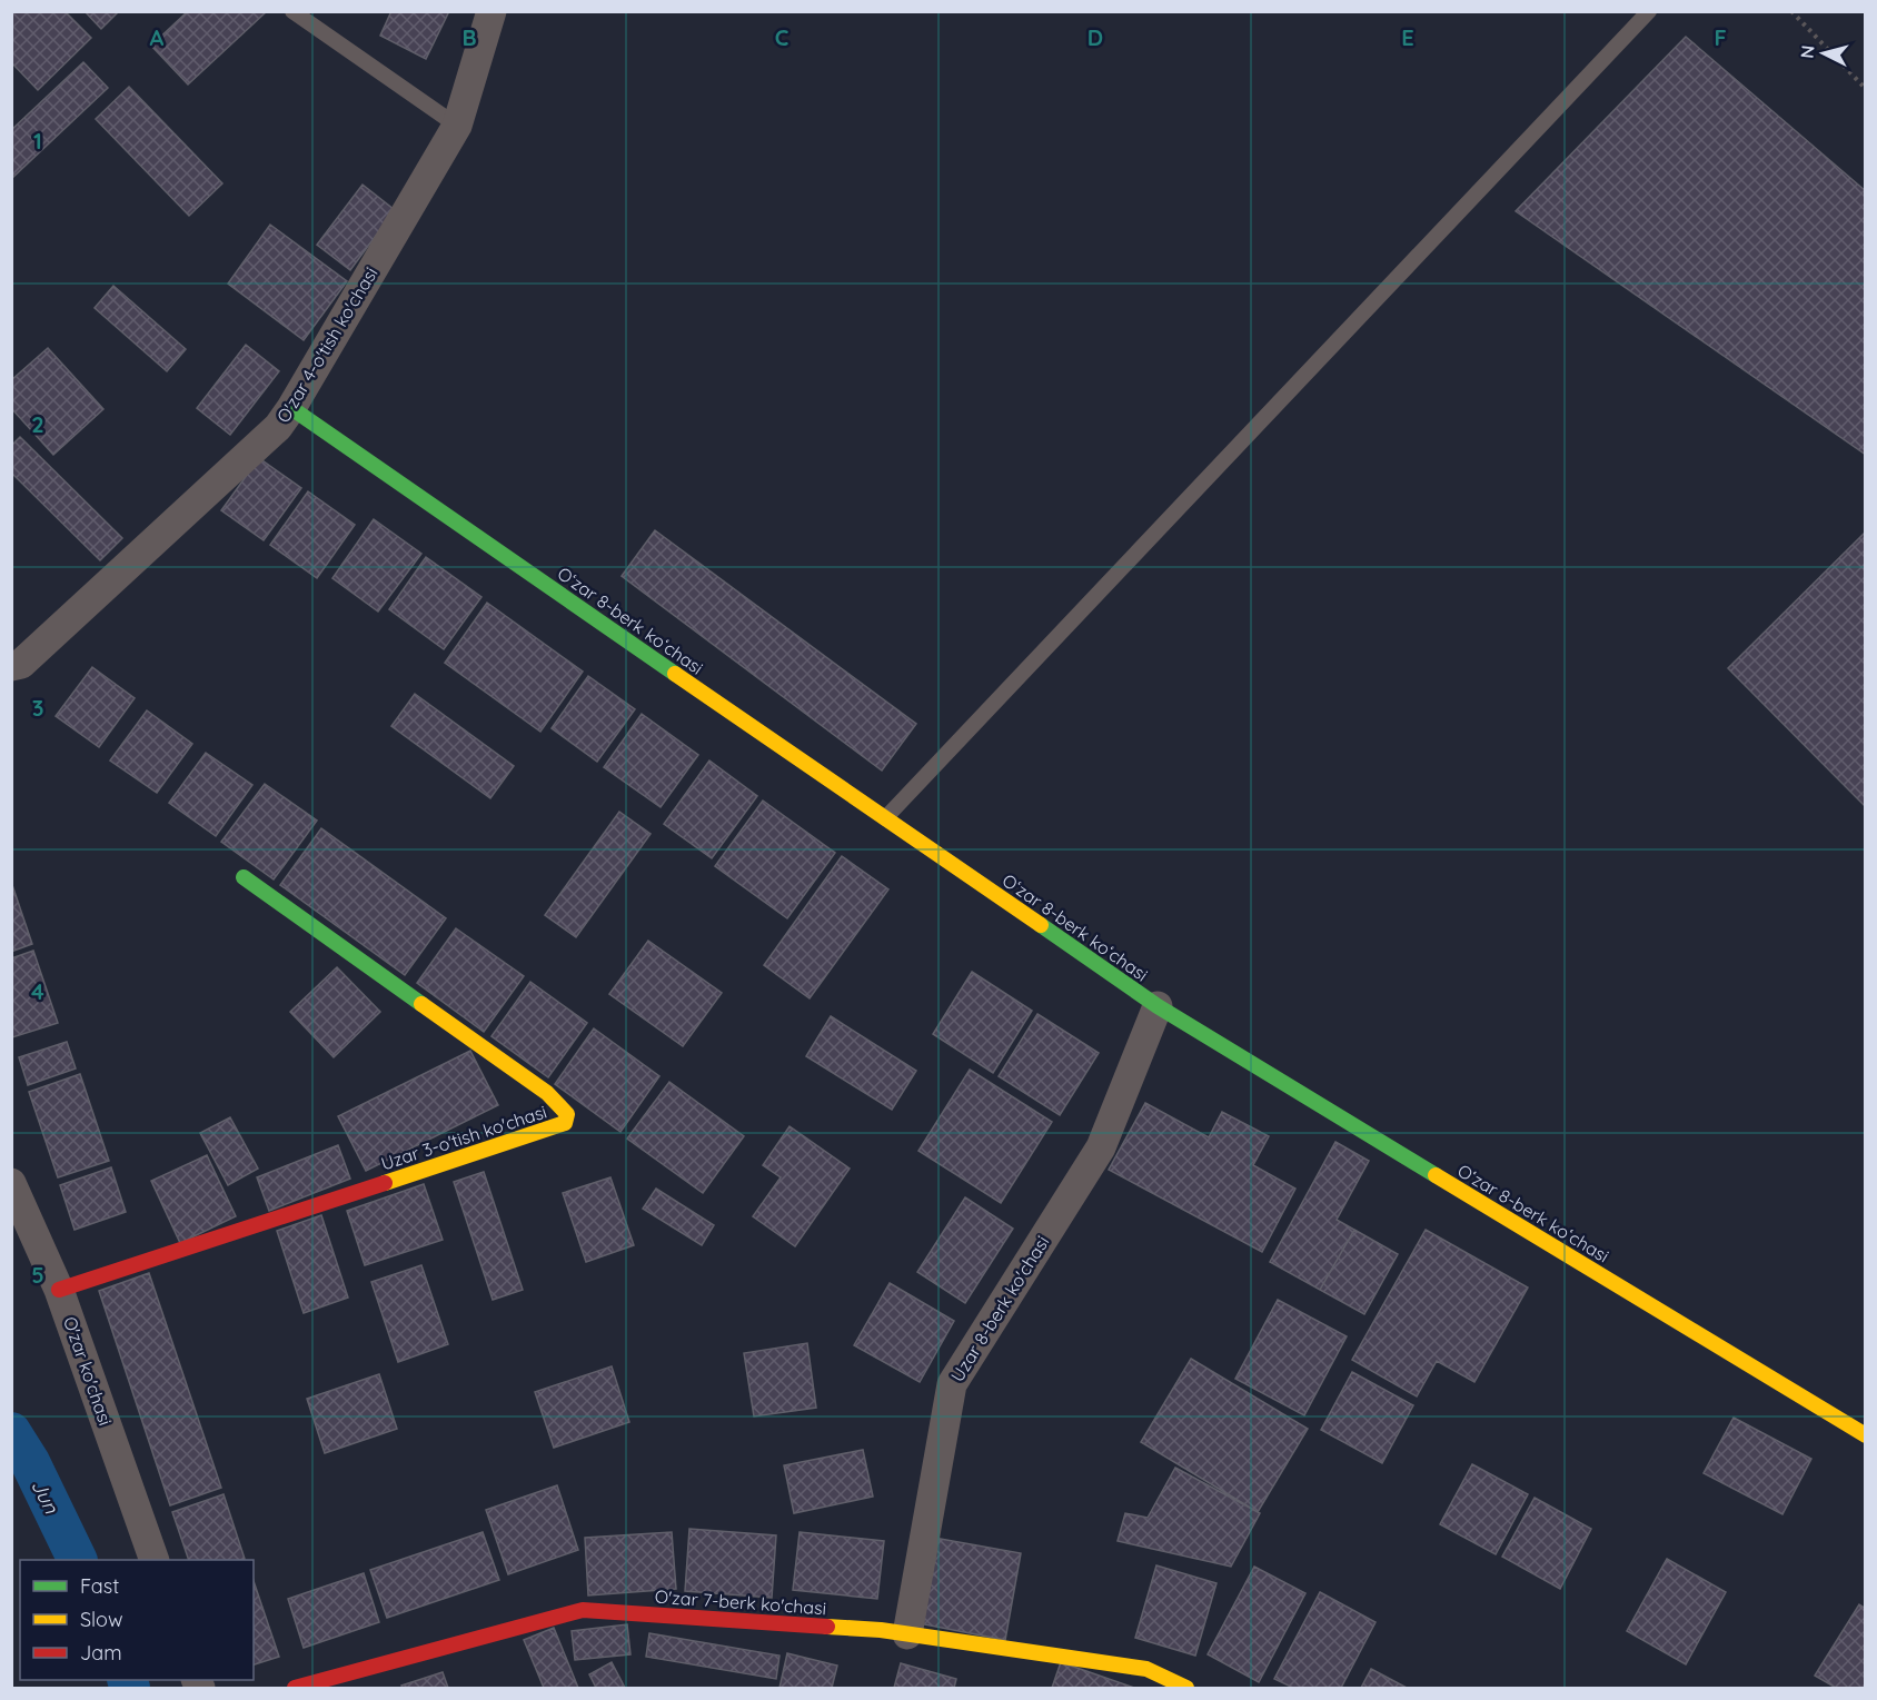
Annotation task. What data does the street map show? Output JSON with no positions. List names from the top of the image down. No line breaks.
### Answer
{"streets":{"street":["O'zar 4-o'tish ko'chasi","Oʻzar 8-berk koʻchasi","Uzar 3-o'tish ko'chasi","Uzar 8-berk ko'chasi","O'zar ko'chasi","O'zar 7-berk ko'chasi"]},"crossings":[["O'zar 4-o'tish ko'chasi","Oʻzar 8-berk koʻchasi"],["Oʻzar 8-berk koʻchasi","Uzar 8-berk ko'chasi"],["Uzar 3-o'tish ko'chasi","O'zar ko'chasi"],["Uzar 8-berk ko'chasi","O'zar 7-berk ko'chasi"]],"water":["Jun"],"legend":["Fast","Slow","Jam"],"north":"left","grid":{"columns":["A","B","C","D","E","F"],"rows":["1","2","3","4","5"]}}
